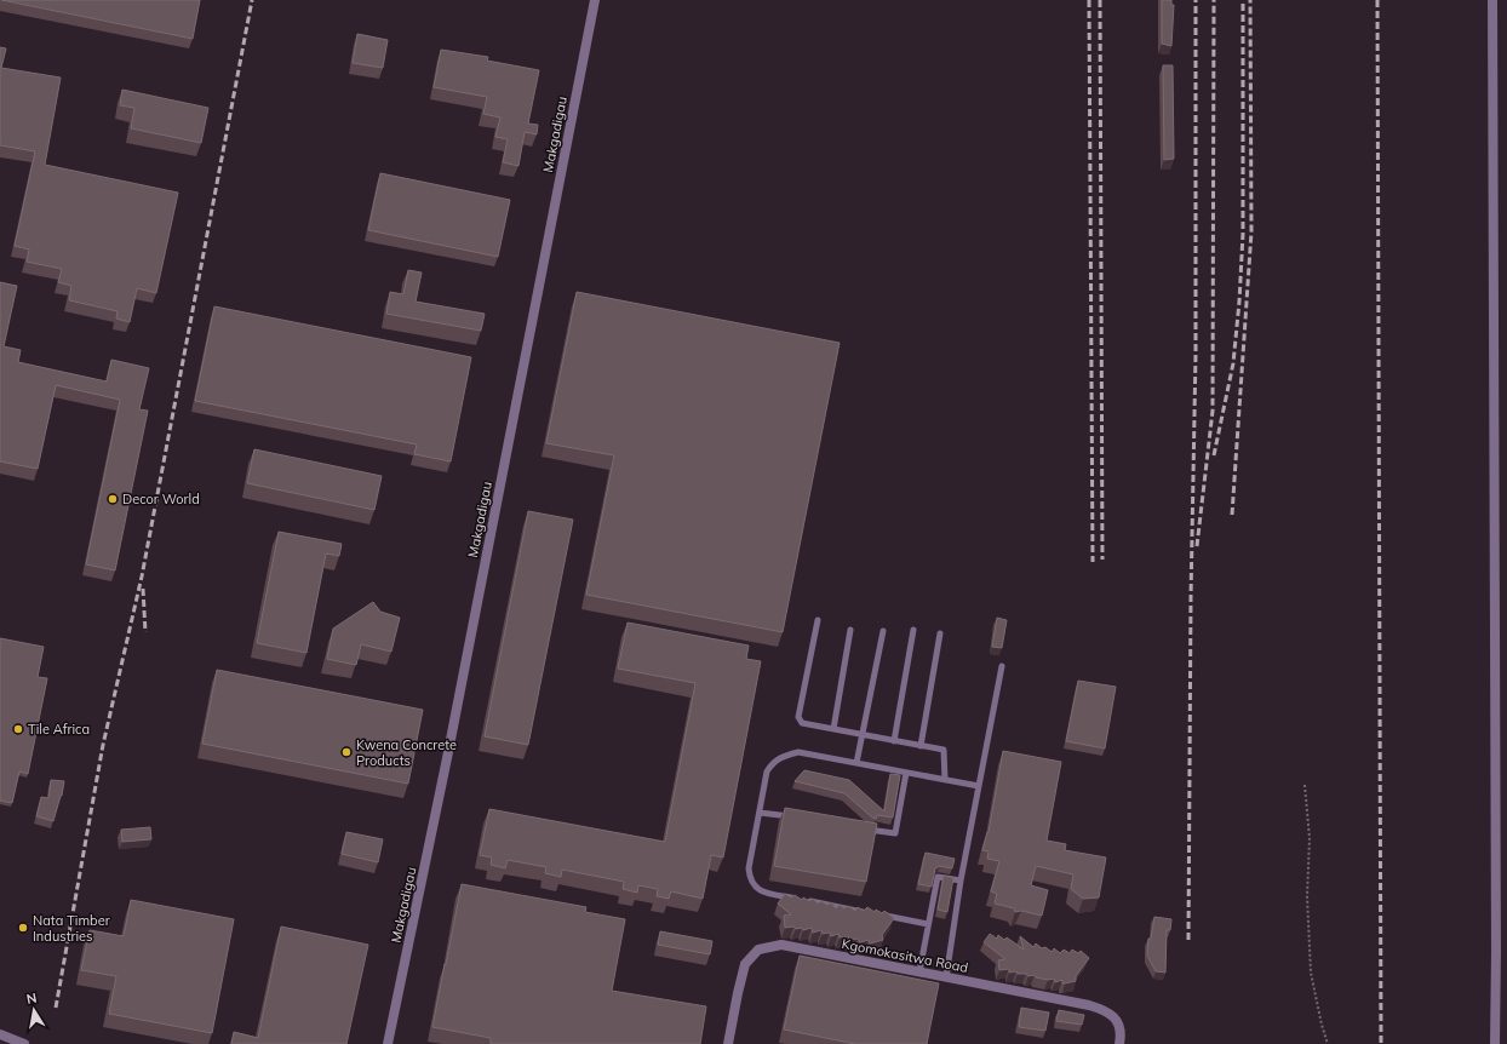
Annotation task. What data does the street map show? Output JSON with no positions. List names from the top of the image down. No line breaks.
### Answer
{"streets":{"street":["Makgadigau","Kgomokasitwa Road"]},"places":["Decor World","Tile Africa","Kwena Concrete Products","Nata Timber Industries"],"north":"top"}
